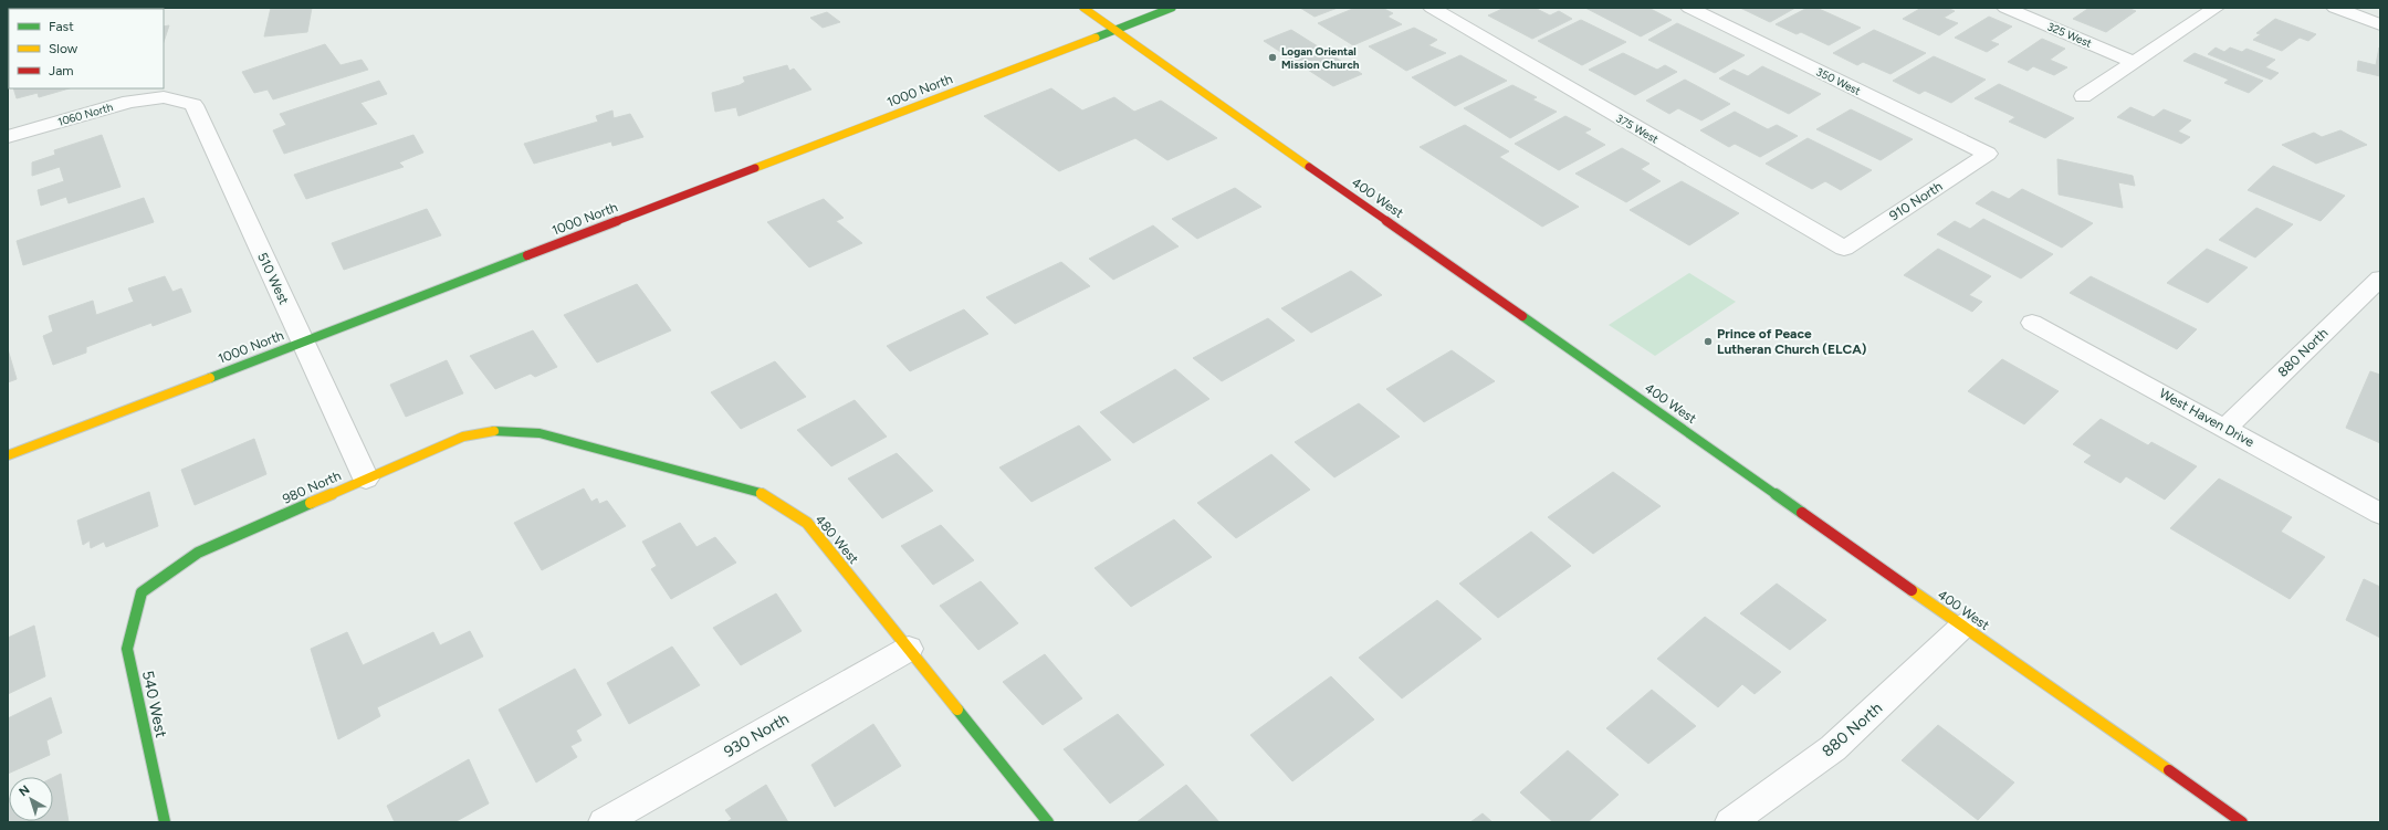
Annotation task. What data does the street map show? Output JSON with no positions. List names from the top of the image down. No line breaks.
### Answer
{"streets":{"street":["325 West","350 West","1000 North","1060 North","375 West","400 West","910 North","510 West","880 North","West Haven Drive","980 North","480 West","540 West","930 North"]},"crossings":[["350 West","910 North"],["1000 North","400 West"],["1000 North","510 West"],["1060 North","510 West"],["375 West","910 North"],["400 West","880 North"],["510 West","980 North"],["880 North","West Haven Drive"],["980 North","480 West"],["980 North","540 West"],["480 West","930 North"]],"places":["Logan Oriental Mission Church","Prince of Peace Lutheran Church (ELCA)"],"legend":["Fast","Slow","Jam"],"north":"top left"}
